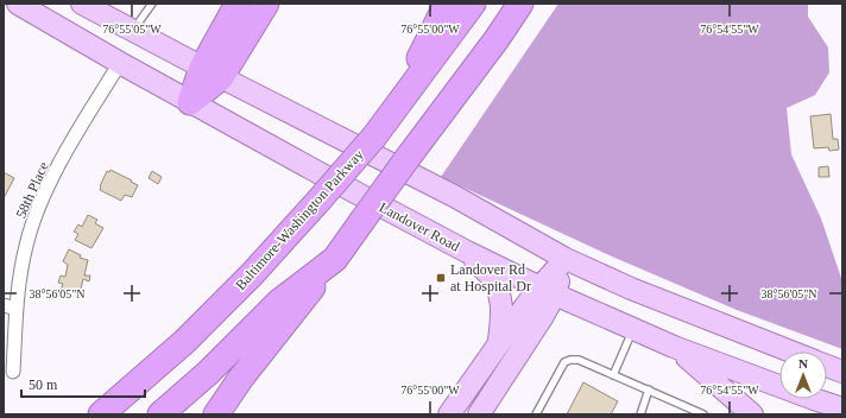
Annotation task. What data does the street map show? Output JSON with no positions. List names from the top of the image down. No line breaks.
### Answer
{"streets":{"highway":["Baltimore-Washington Parkway"],"main road":["Landover Road"],"street":["58th Place"]},"crossings":[["58th Place","Landover Road"]],"places":{"transit":["Landover Rd at Hospital Dr"]},"scale_bar":"50 m","north":"top","coordinates":["76°55'05\"W","76°55'00\"W","76°54'55\"W","38°56'05\"N"]}
